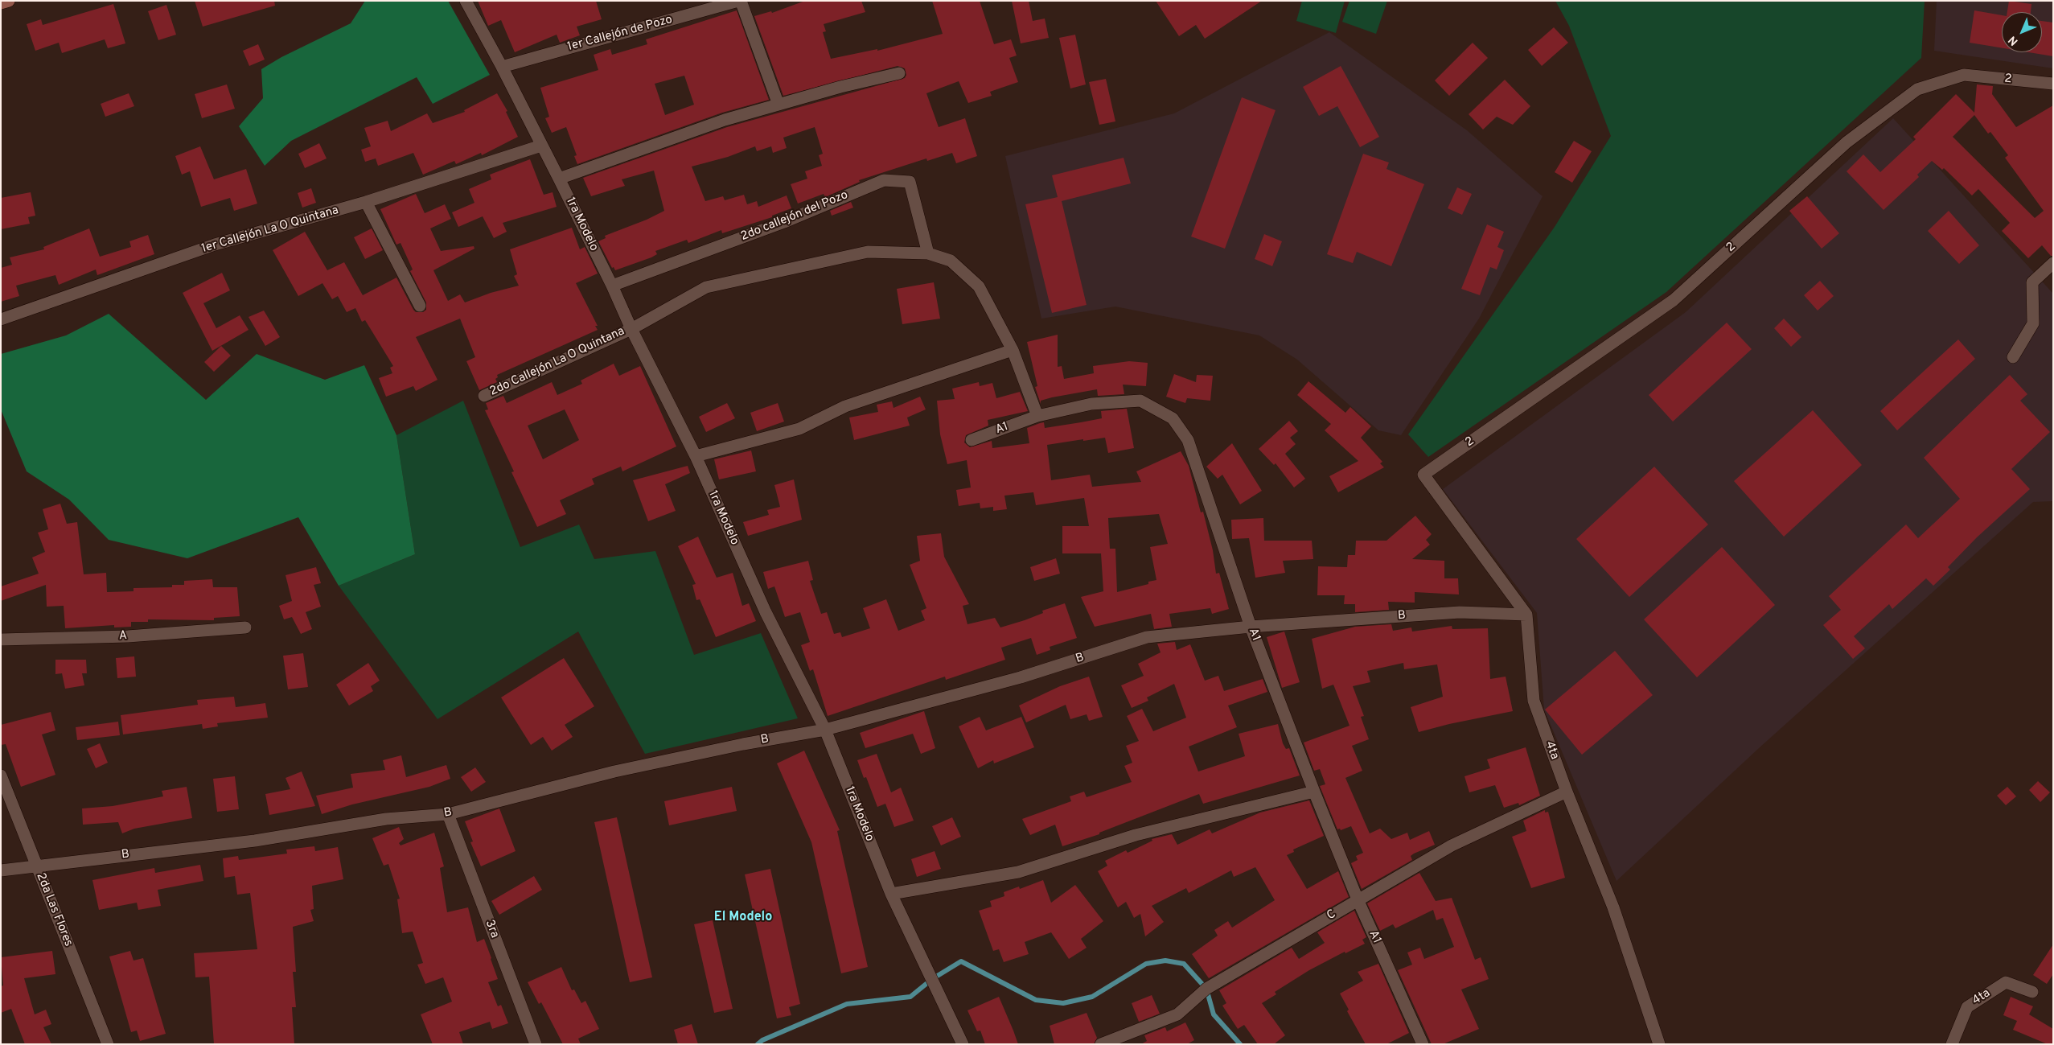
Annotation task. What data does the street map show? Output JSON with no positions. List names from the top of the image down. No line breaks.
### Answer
{"streets":{"street":["1er Callejón de Pozo","2","2do callejón del Pozo","1ra Modelo","1er Callejón La O Quintana","2do Callejón La O Quintana","A1","B","A","4ta","2da Las Flores","C","3ra"]},"crossings":[["1er Callejón de Pozo","1ra Modelo"],["2","B"],["2","4ta"],["2do callejón del Pozo","1ra Modelo"],["2do callejón del Pozo","2do Callejón La O Quintana"],["1ra Modelo","1er Callejón La O Quintana"],["1ra Modelo","2do Callejón La O Quintana"],["1ra Modelo","B"],["2do Callejón La O Quintana","A1"],["A1","B"],["A1","C"],["B","4ta"],["B","2da Las Flores"],["B","3ra"],["4ta","C"]],"districts":["El Modelo"],"north":"bottom left"}
